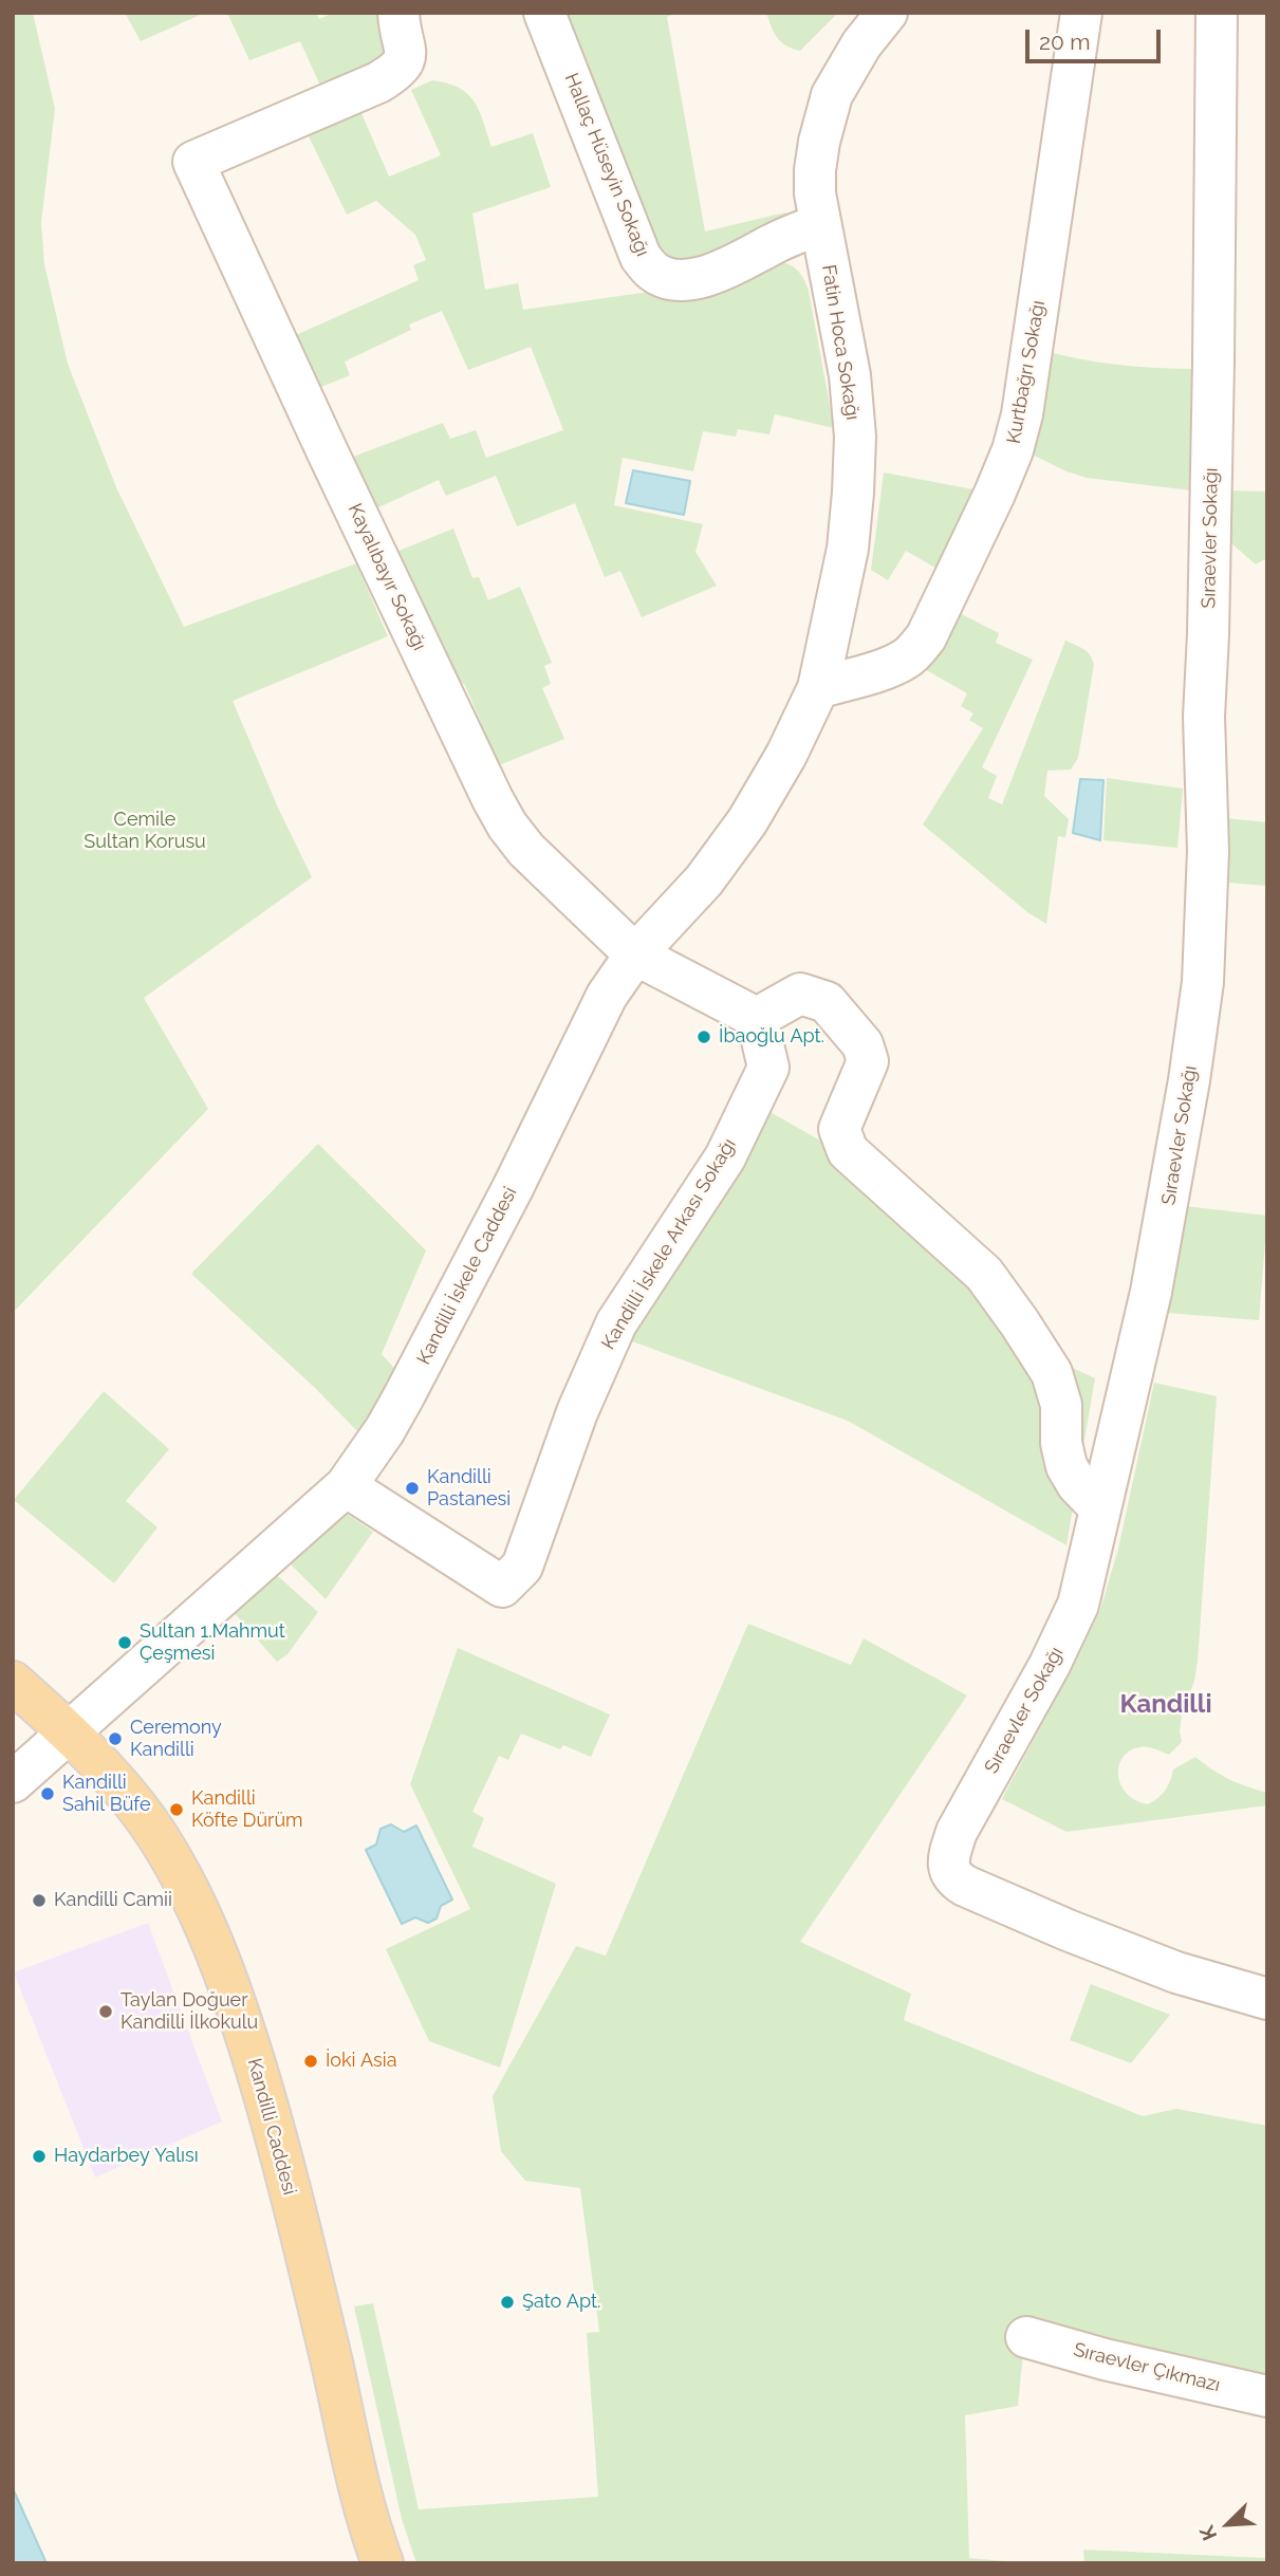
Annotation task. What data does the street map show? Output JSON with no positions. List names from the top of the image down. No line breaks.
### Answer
{"streets":{"main road":["Kandilli Caddesi"],"street":["Hallaç Hüseyin Sokağı","Fatin Hoca Sokağı","Kurtbağrı Sokağı","Sıraevler Sokağı","Kayalıbayır Sokağı","Kandilli İskele Arkası Sokağı","Kandilli İskele Caddesi","Sıraevler Çıkmazı"]},"crossings":[["Hallaç Hüseyin Sokağı","Fatin Hoca Sokağı"],["Fatin Hoca Sokağı","Kurtbağrı Sokağı"],["Fatin Hoca Sokağı","Kandilli İskele Caddesi"],["Kurtbağrı Sokağı","Kandilli İskele Caddesi"],["Kayalıbayır Sokağı","Kandilli İskele Caddesi"],["Kandilli İskele Arkası Sokağı","Kandilli İskele Caddesi"],["Kandilli İskele Caddesi","Kandilli Caddesi"]],"districts":["Kandilli"],"parks":["Cemile Sultan Korusu"],"places":["İbaoğlu Apt.","Kandilli Pastanesi","Sultan 1.Mahmut Çeşmesi","Ceremony Kandilli","Kandilli Sahil Büfe","Kandilli Köfte Dürüm","Kandilli Camii","Taylan Doğuer Kandilli İlkokulu","İoki Asia","Haydarbey Yalısı","Şato Apt."],"scale_bar":"20 m","north":"bottom left"}
